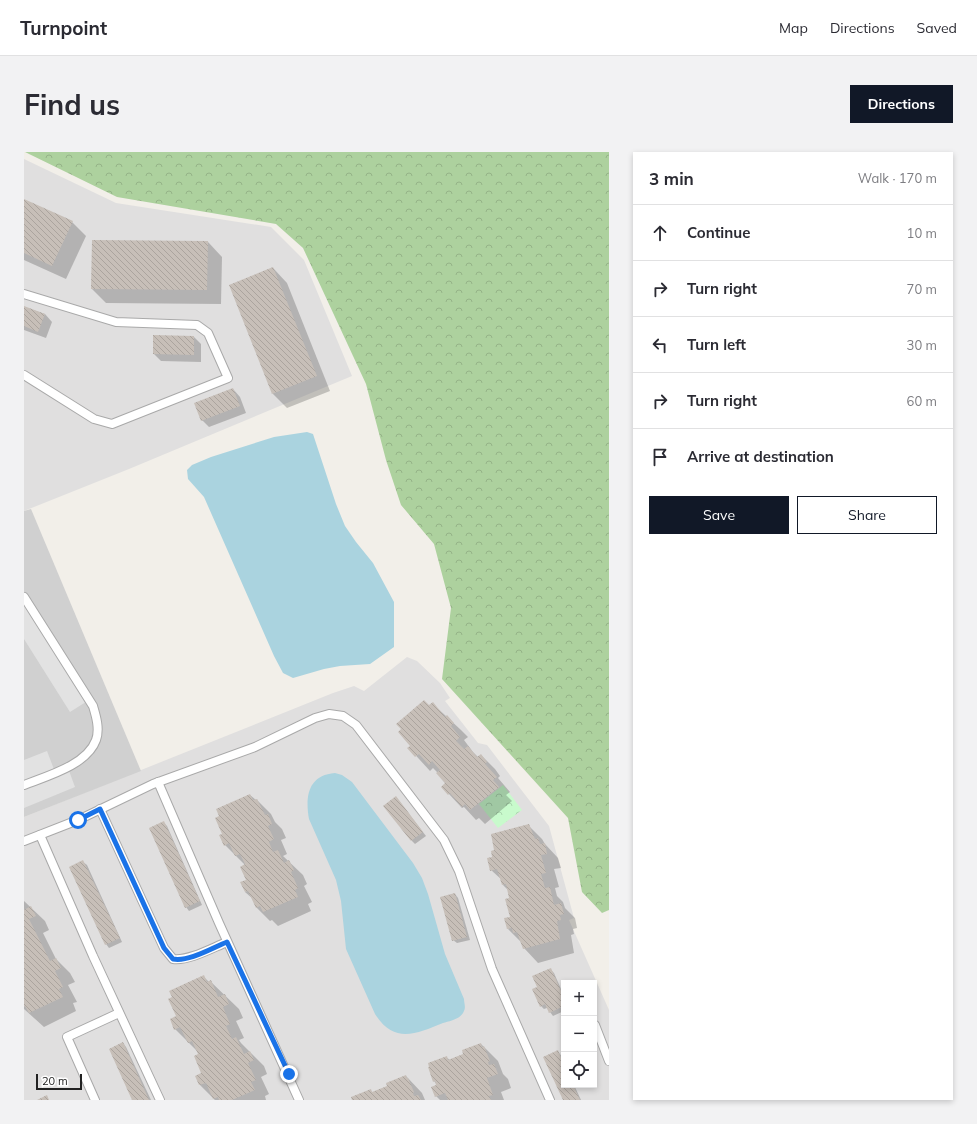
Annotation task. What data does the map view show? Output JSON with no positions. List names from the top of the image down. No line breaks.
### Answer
{"scale_bar":"20 m","page":{"header":"Turnpoint","nav":["Map","Directions","Saved"],"buttons":["Directions",["Save","Share"]],"title":"Find us","heading":["3 min","Walk · 170 m"],"list":[["Continue","10 m"],["Turn right","70 m"],["Turn left","30 m"],["Turn right","60 m"],"Arrive at destination"],"map_buttons":["+","−"],"scale":"20 m"}}
